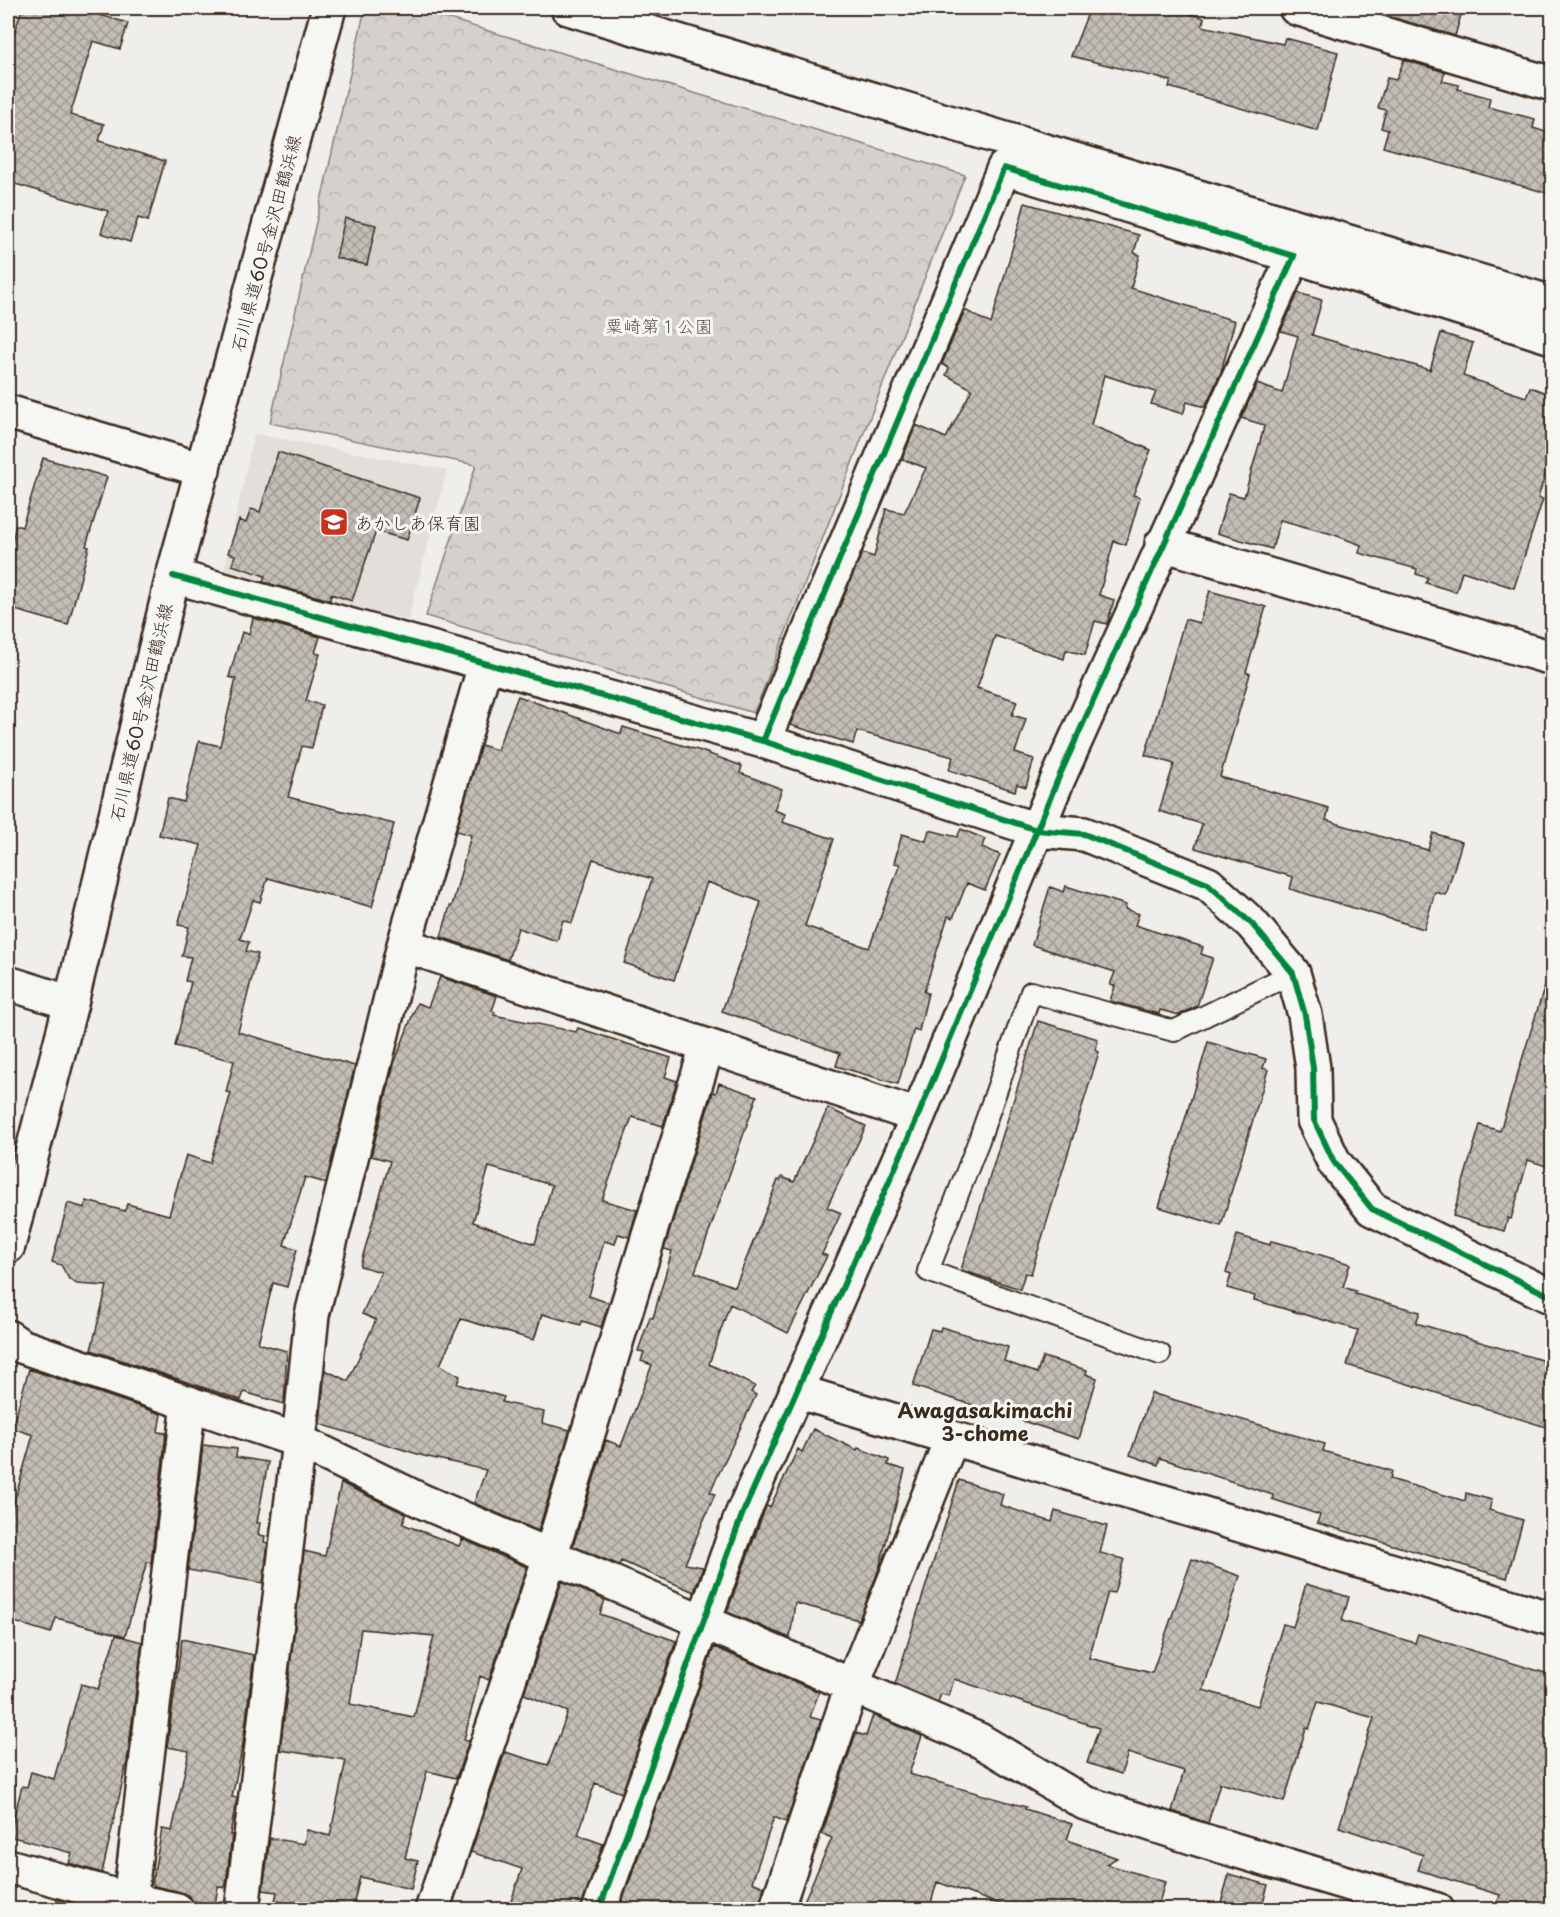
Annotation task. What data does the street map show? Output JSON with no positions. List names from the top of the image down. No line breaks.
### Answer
{"streets":{"street":["石川県道60号金沢田鶴浜線"]},"districts":["Awagasakimachi 3-chome"],"parks":["粟崎第１公園"],"places":{"school or university":["あかしあ保育園"]}}
